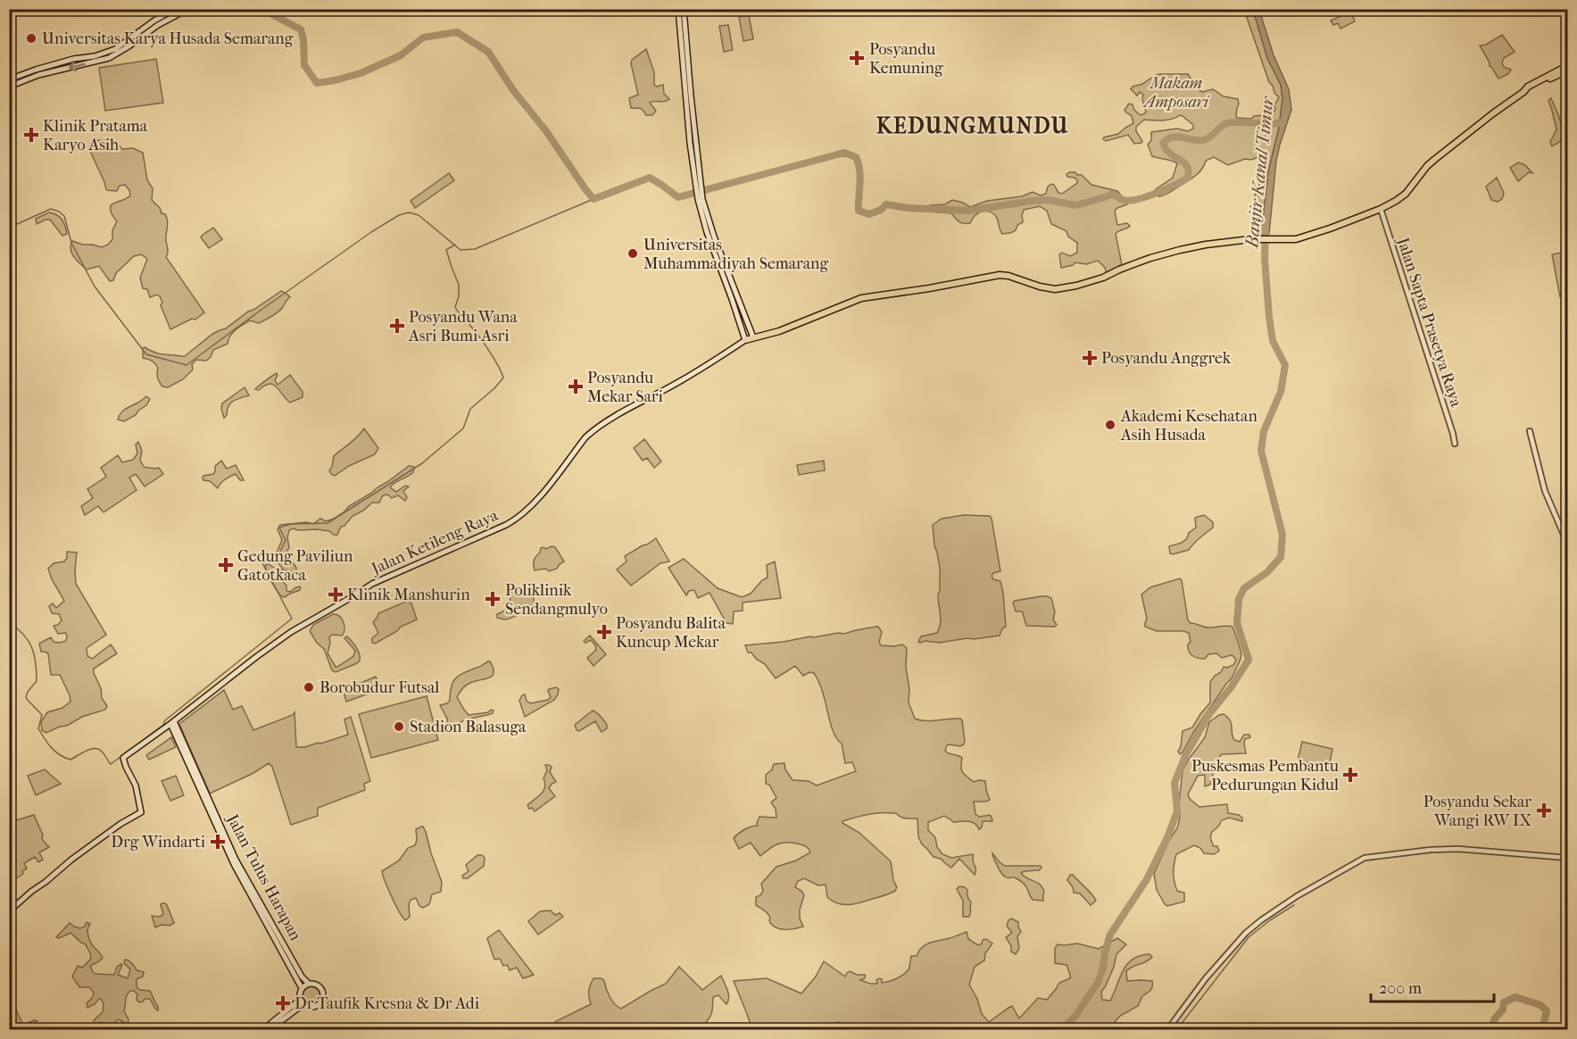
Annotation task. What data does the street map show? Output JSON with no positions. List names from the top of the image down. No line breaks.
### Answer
{"streets":{"main road":["Jalan Ketileng Raya","Jalan Tulus Harapan"],"street":["Jalan Sapta Prasetya Raya"]},"crossings":[["Jalan Ketileng Raya","Jalan Tulus Harapan"]],"districts":["KEDUNGMUNDU"],"water":["Banjir Kanal Timur"],"parks":["Makam Amposari"],"places":{"other":["Universitas Karya Husada Semarang","Universitas Muhammadiyah Semarang","Akademi Kesehatan Asih Husada","Borobudur Futsal","Stadion Balasuga"],"health":["Posyandu Kemuning","Klinik Pratama Karyo Asih","Posyandu Wana Asri Bumi Asri","Posyandu Anggrek","Posyandu Mekar Sari","Gedung Paviliun Gatotkaca","Klinik Manshurin","Poliklinik Sendangmulyo","Posyandu Balita Kuncup Mekar","Puskesmas Pembantu Pedurungan Kidul","Posyandu Sekar Wangi RW IX","Drg Windarti","Dr Taufik Kresna & Dr Adi"]},"scale_bar":"200 m"}
